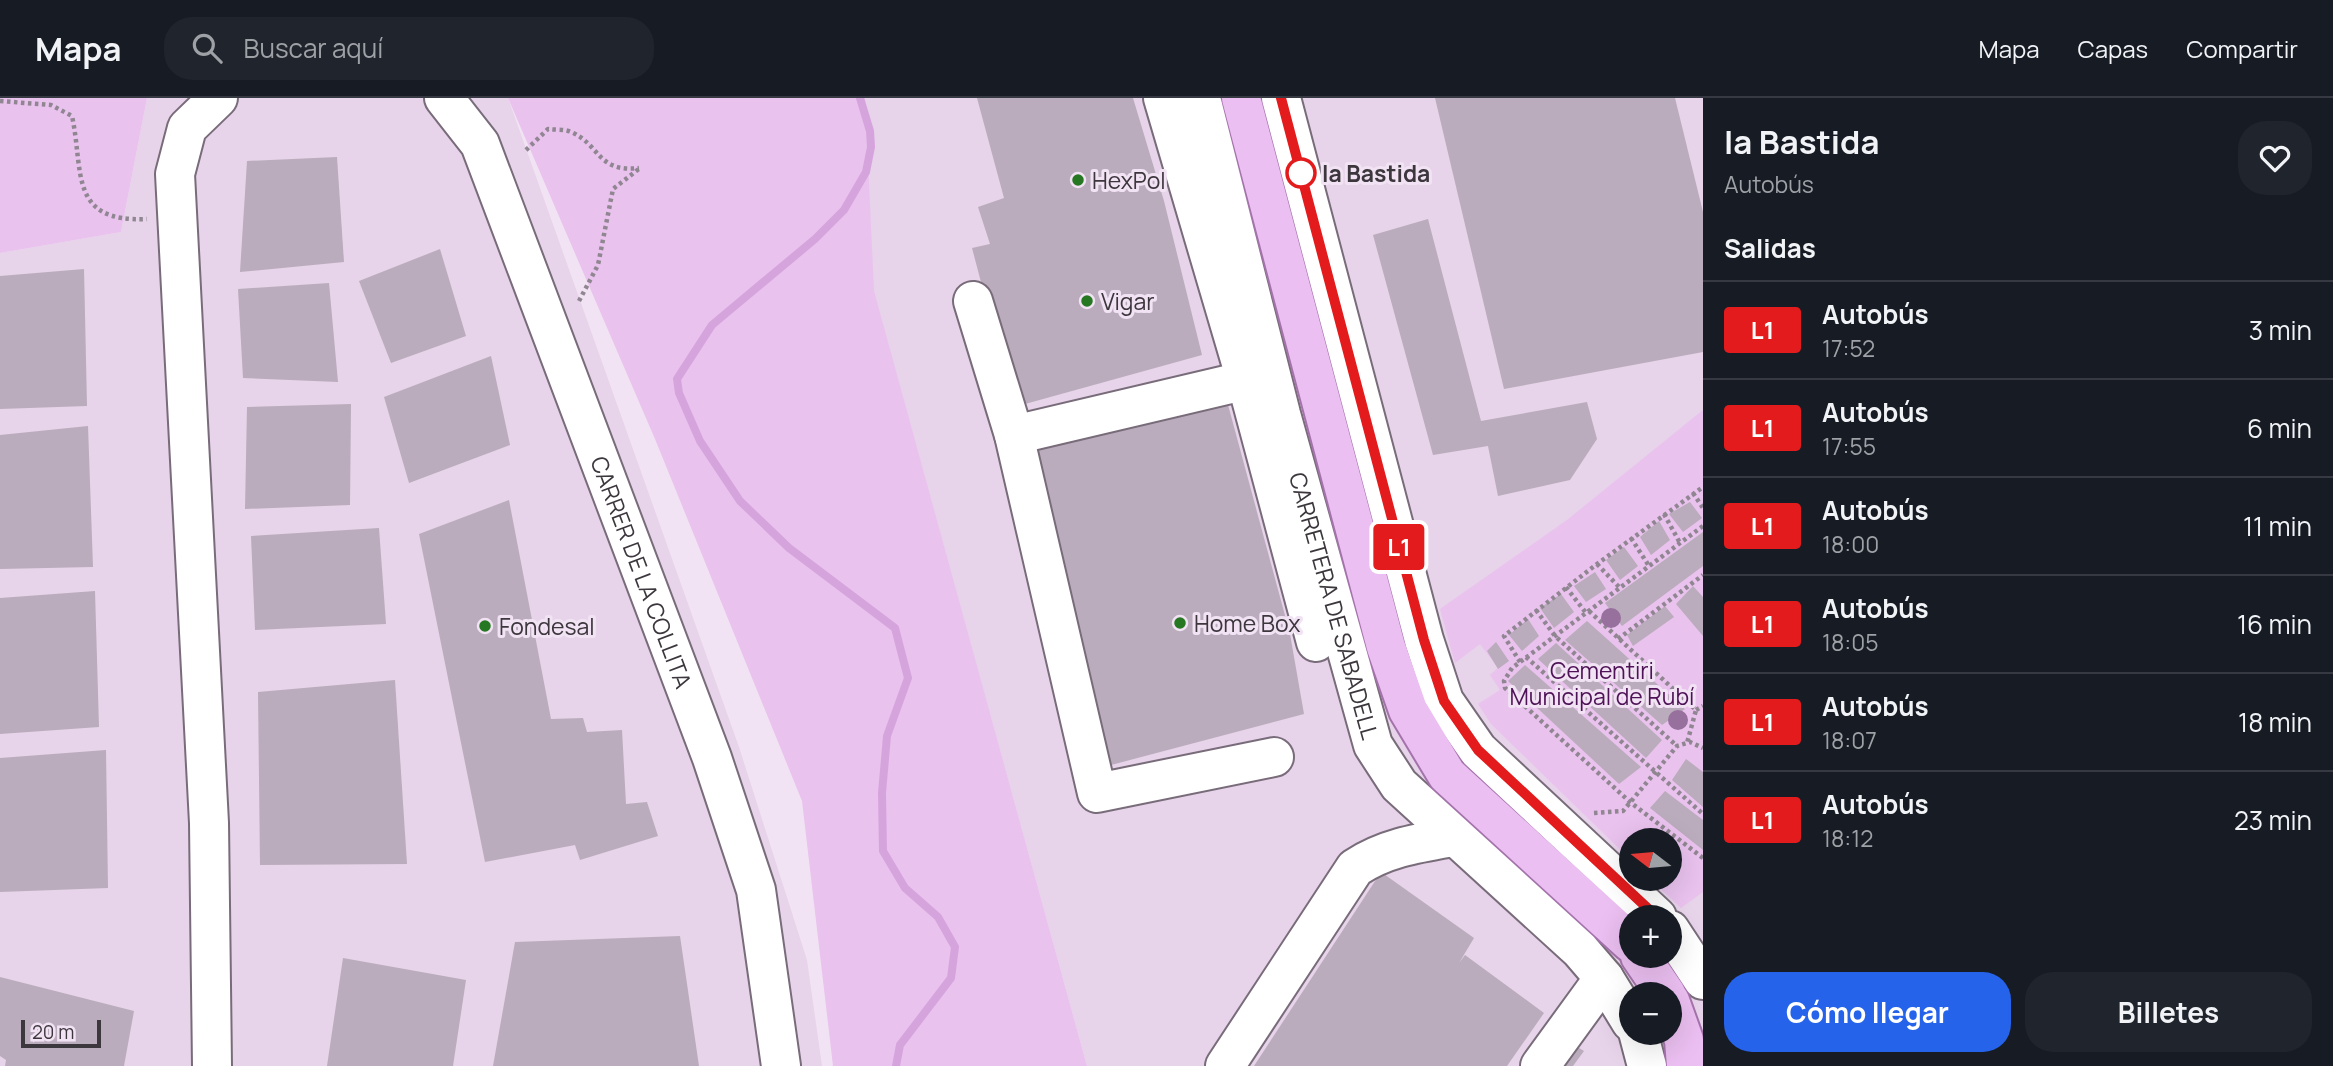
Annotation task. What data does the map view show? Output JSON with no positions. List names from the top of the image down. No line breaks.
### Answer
{"streets":{"street":["CARRER DE LA COLLITA","CARRETERA DE SABADELL"]},"parks":["Cementiri Municipal de Rubí"],"places":["la Bastida","HexPol","Vigar","Home Box","Fondesal"],"lines":["bus line L1"],"scale_bar":"20 m","north":"left","page":{"header":"Mapa","search":"Buscar aquí","nav":["Mapa","Capas","Compartir"],"on_map":"L1","heading":[["la Bastida","Autobús"],"Salidas"],"list":[{"mark":"L1","name":"Autobús","note":"17:52","value":"3 min"},{"mark":"L1","name":"Autobús","note":"17:55","value":"6 min"},{"mark":"L1","name":"Autobús","note":"18:00","value":"11 min"},{"mark":"L1","name":"Autobús","note":"18:05","value":"16 min"},{"mark":"L1","name":"Autobús","note":"18:07","value":"18 min"},{"mark":"L1","name":"Autobús","note":"18:12","value":"23 min"}],"map_buttons":["+","−"],"buttons":["Cómo llegar","Billetes"],"scale":"20 m"}}
